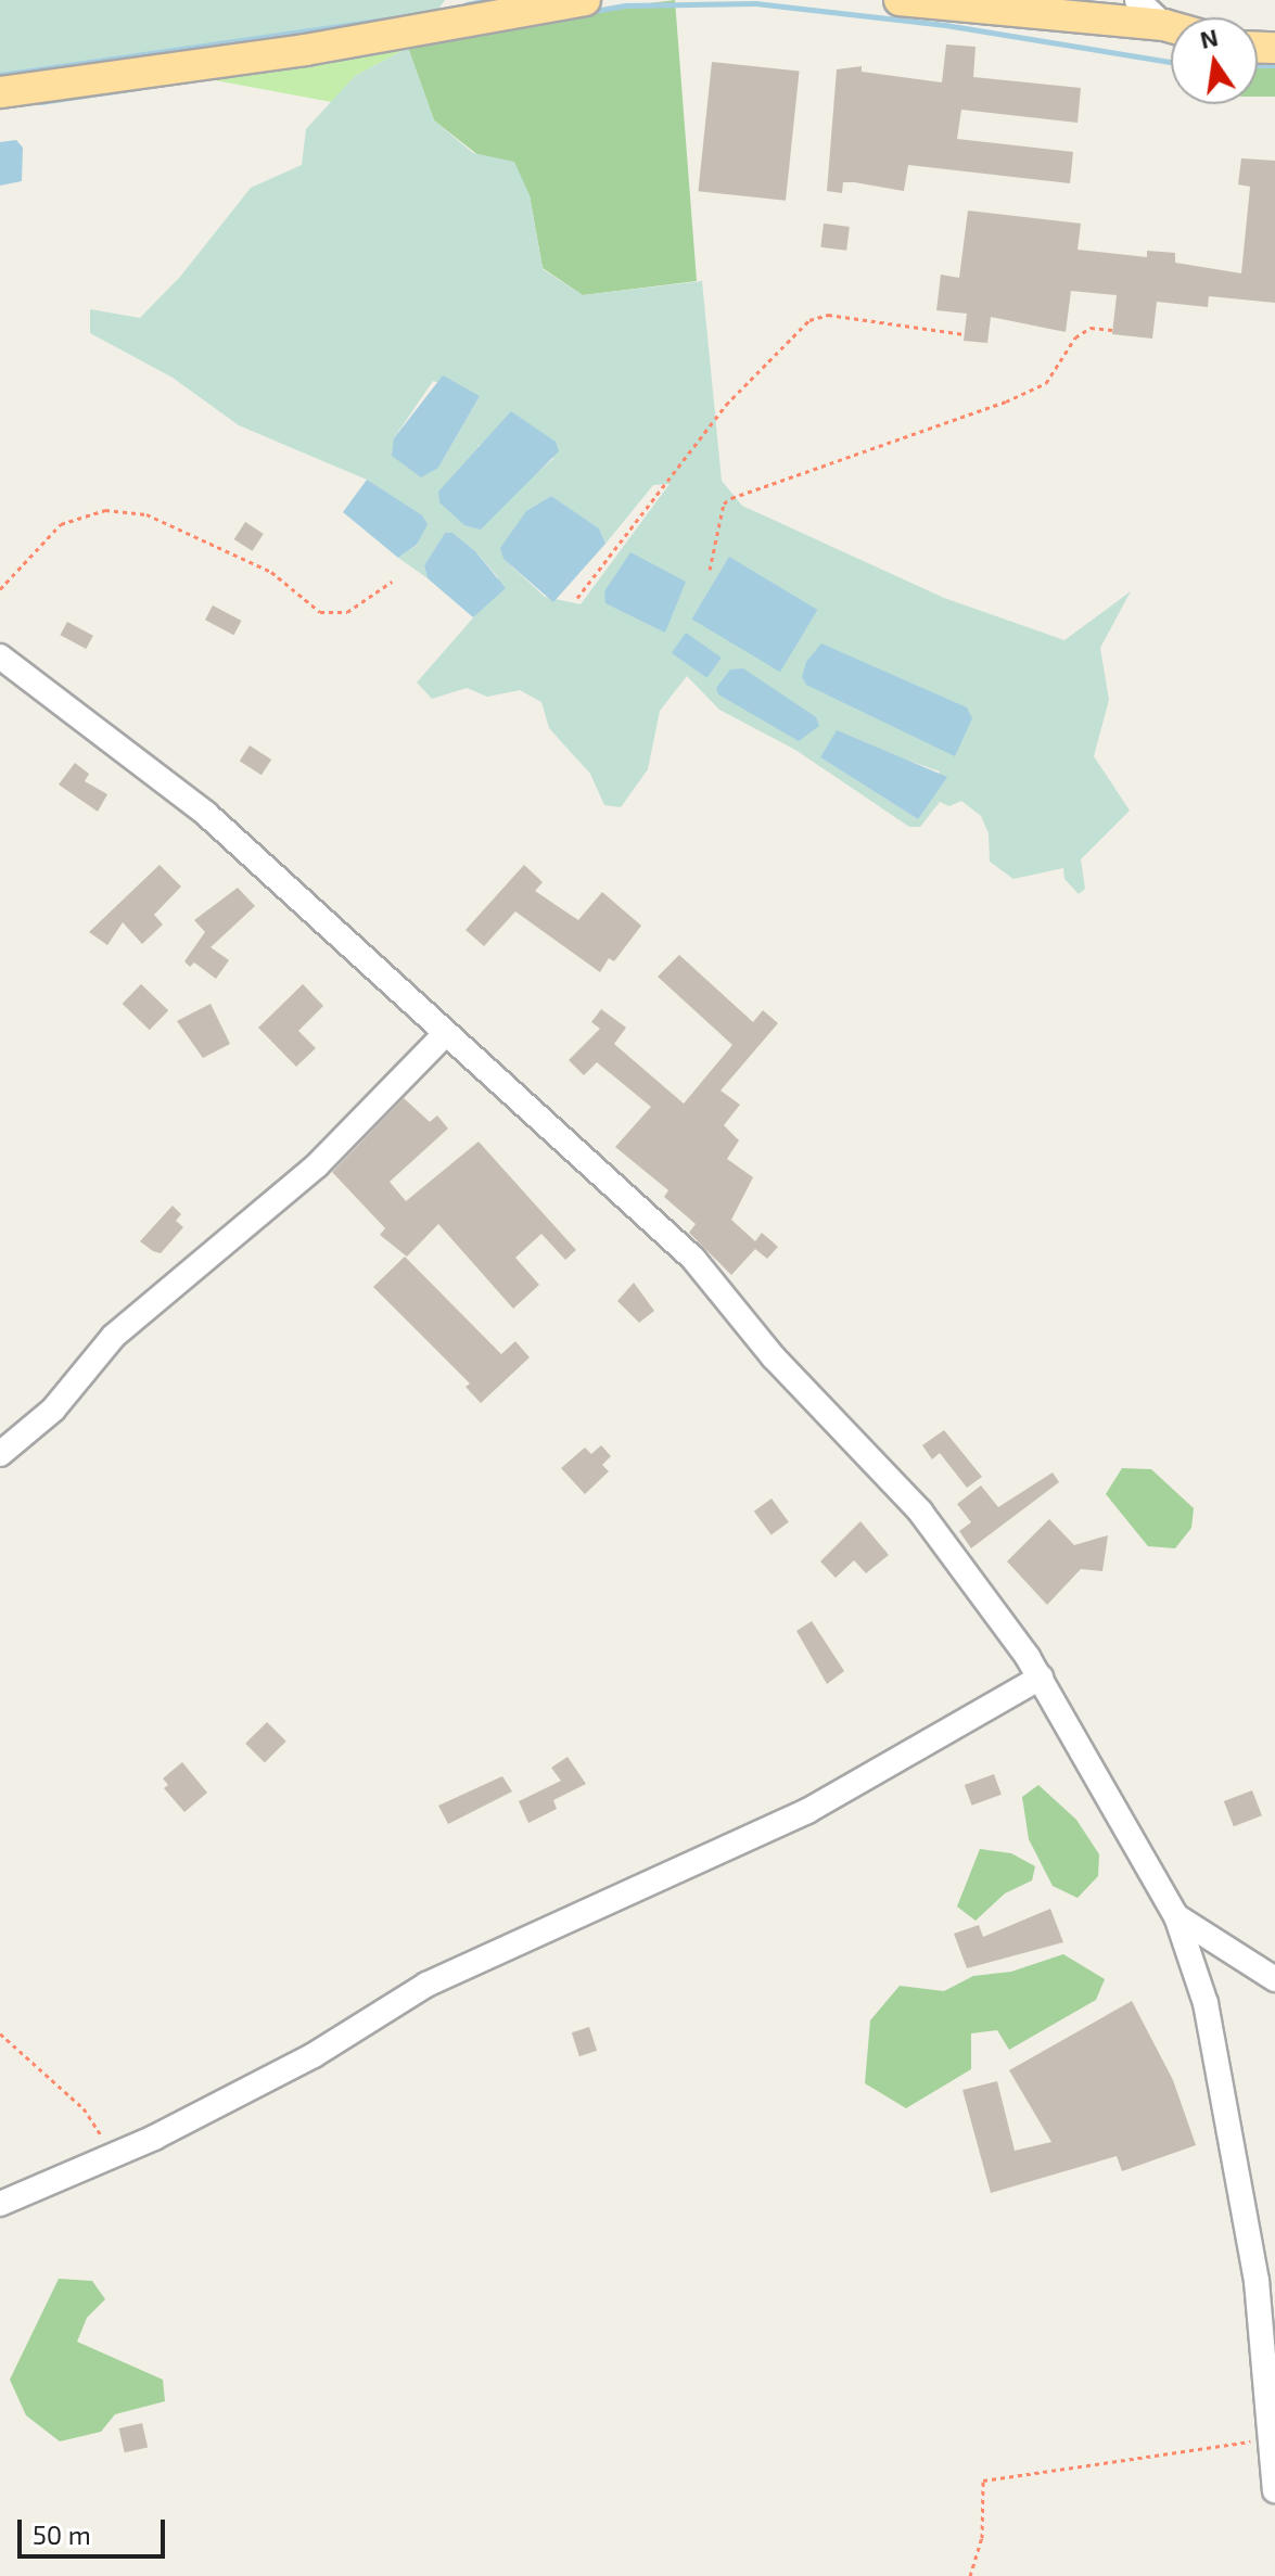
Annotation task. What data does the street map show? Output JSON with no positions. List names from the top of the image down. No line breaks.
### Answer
{"scale_bar":"50 m","north":"top"}
